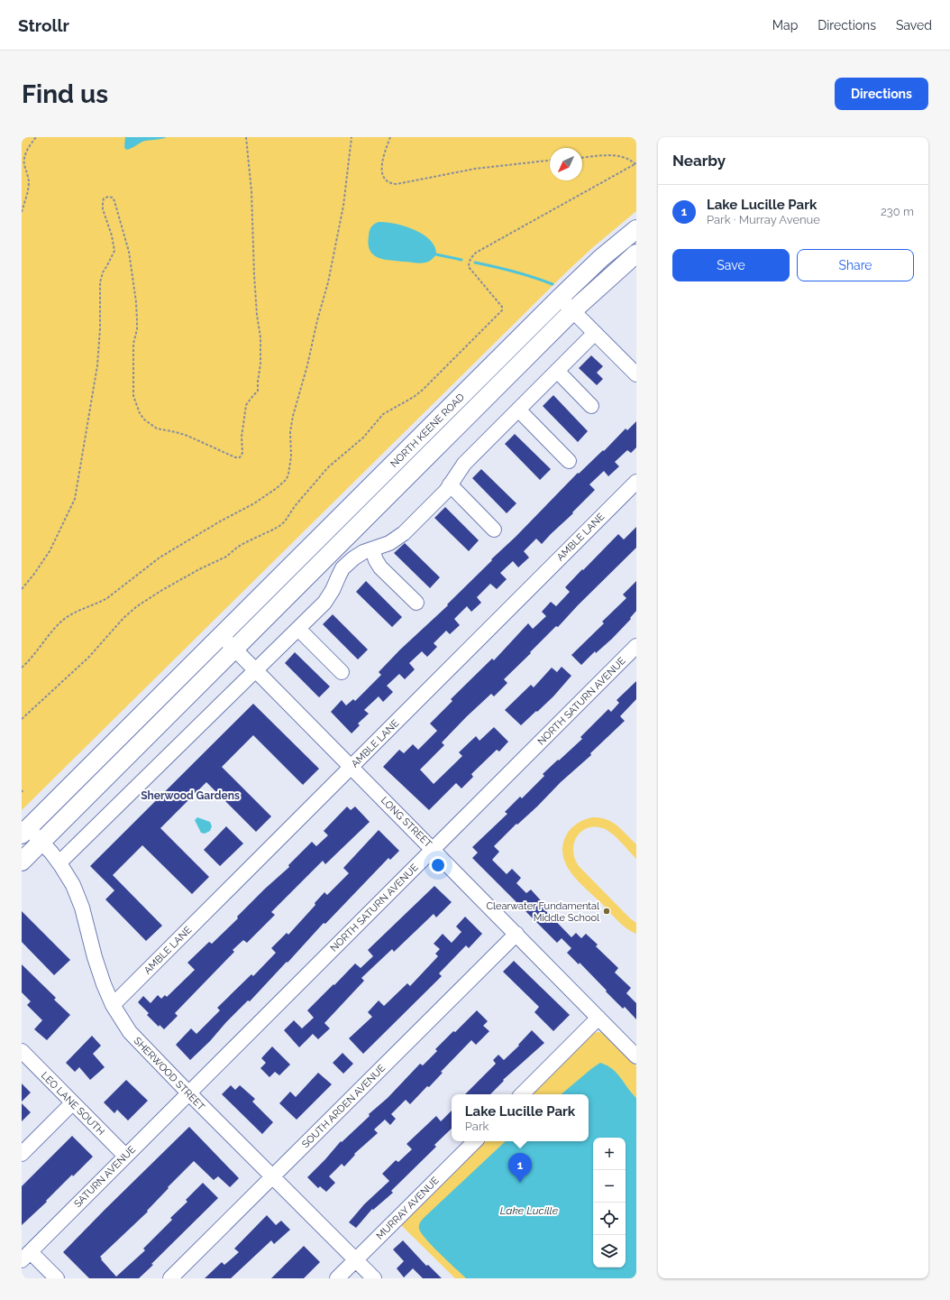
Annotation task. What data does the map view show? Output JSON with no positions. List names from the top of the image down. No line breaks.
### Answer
{"streets":{"main road":["NORTH KEENE ROAD"],"street":["AMBLE LANE","NORTH SATURN AVENUE","LONG STREET","SHERWOOD STREET","LEO LANE SOUTH","SOUTH ARDEN AVENUE","SATURN AVENUE","MURRAY AVENUE"]},"crossings":[["NORTH KEENE ROAD","LONG STREET"],["NORTH KEENE ROAD","SHERWOOD STREET"],["AMBLE LANE","LONG STREET"],["AMBLE LANE","SHERWOOD STREET"],["NORTH SATURN AVENUE","LONG STREET"],["NORTH SATURN AVENUE","SHERWOOD STREET"],["NORTH SATURN AVENUE","SATURN AVENUE"],["LONG STREET","SOUTH ARDEN AVENUE"],["SHERWOOD STREET","SOUTH ARDEN AVENUE"],["SHERWOOD STREET","SATURN AVENUE"],["SHERWOOD STREET","MURRAY AVENUE"],["LEO LANE SOUTH","SATURN AVENUE"]],"districts":["Sherwood Gardens"],"water":["Lake Lucille"],"places":["Clearwater Fundamental Middle School"],"north":"bottom left","page":{"header":"Strollr","nav":["Map","Directions","Saved"],"buttons":["Directions",["Save","Share"]],"title":"Find us","heading":"Nearby","list":[{"mark":"1","name":"Lake Lucille Park","note":"Park · Murray Avenue","value":"230 m"}],"popup":["Lake Lucille Park","Park"],"map_buttons":["+","−"],"pins":"1"}}
